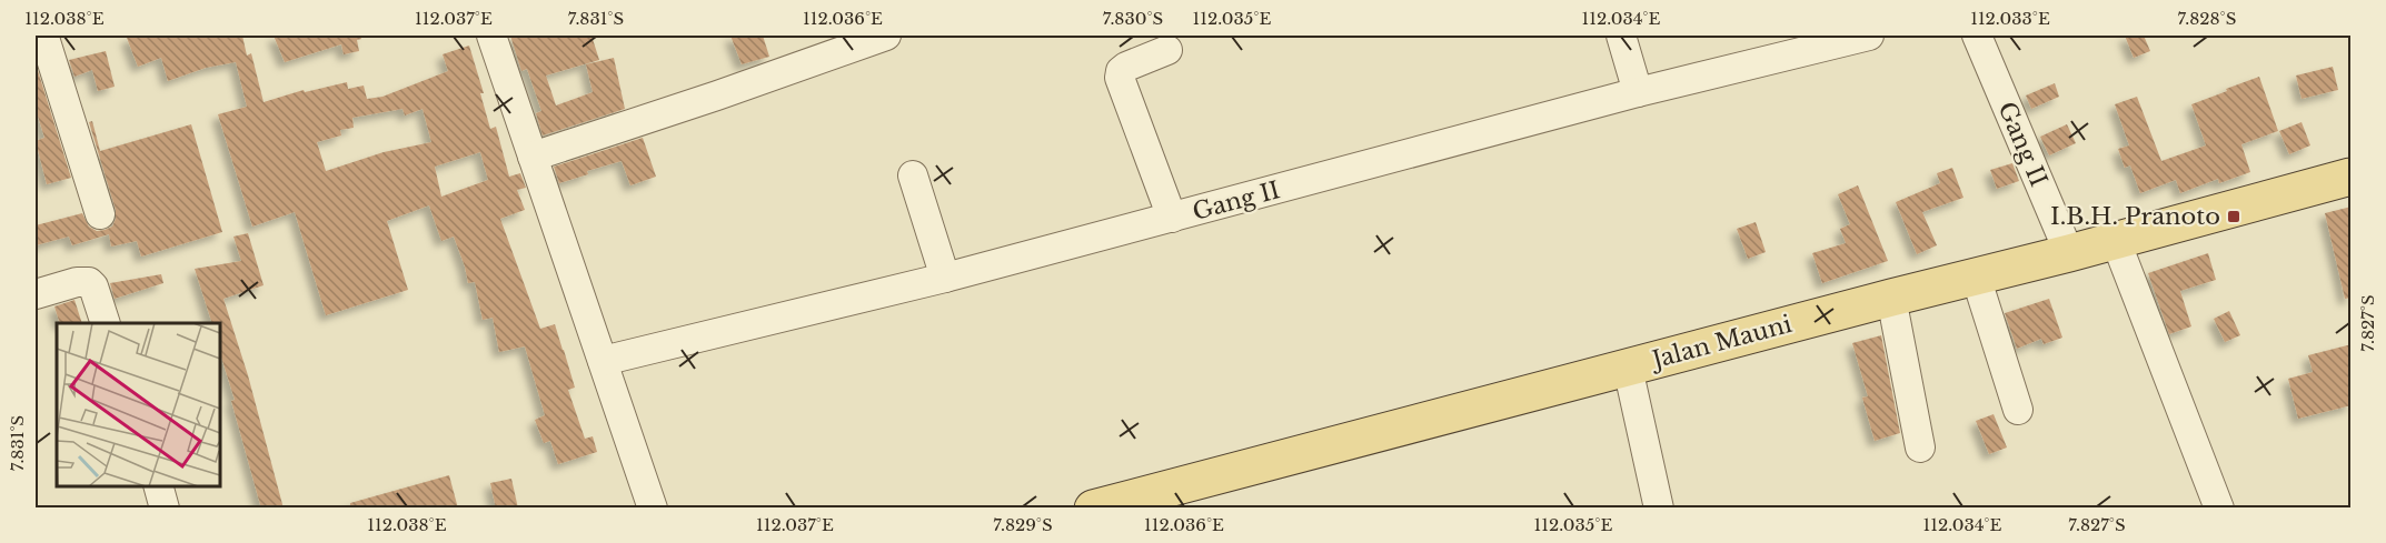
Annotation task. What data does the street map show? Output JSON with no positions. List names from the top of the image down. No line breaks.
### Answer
{"streets":{"main road":["Jalan Mauni"],"street":["Gang II"]},"crossings":[["Gang II","Jalan Mauni"]],"places":{"transit":["I.B.H. Pranoto"]},"coordinates":["112.038°E","112.037°E","7.831°S","112.036°E","7.830°S","112.035°E","112.034°E","112.033°E","7.828°S","7.827°S","7.829°S"]}
